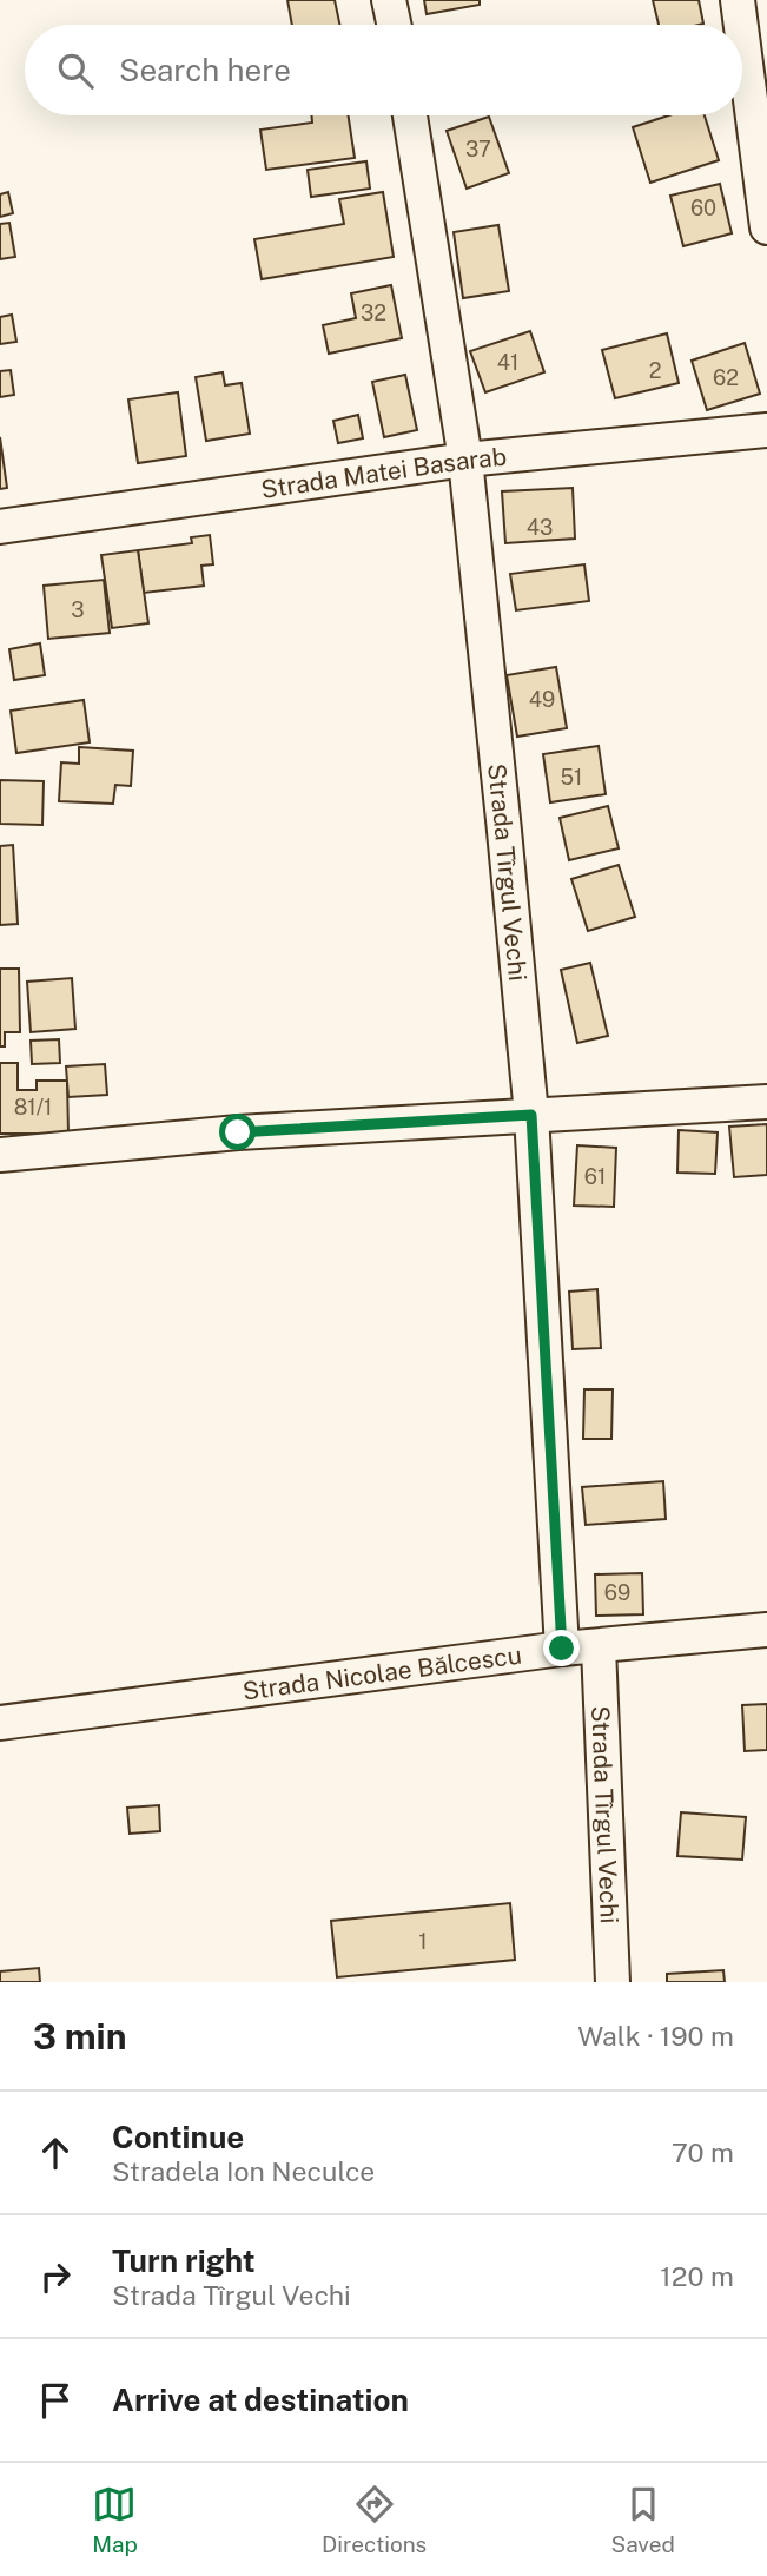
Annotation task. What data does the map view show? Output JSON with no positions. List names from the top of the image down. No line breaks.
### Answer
{"streets":{"street":["Strada Matei Basarab","Strada Tîrgul Vechi","Strada Nicolae Bălcescu"]},"crossings":[["Strada Matei Basarab","Strada Tîrgul Vechi"],["Strada Tîrgul Vechi","Strada Nicolae Bălcescu"]],"house_numbers":["37","60","32","41","2","62","43","3","49","51","81/1","61","69","1"],"page":{"search":"Search here","heading":["3 min","Walk · 190 m"],"list":[["Continue","Stradela Ion Neculce","70 m"],["Turn right","Strada Tîrgul Vechi","120 m"],"Arrive at destination"],"nav":["Map","Directions","Saved"]}}
